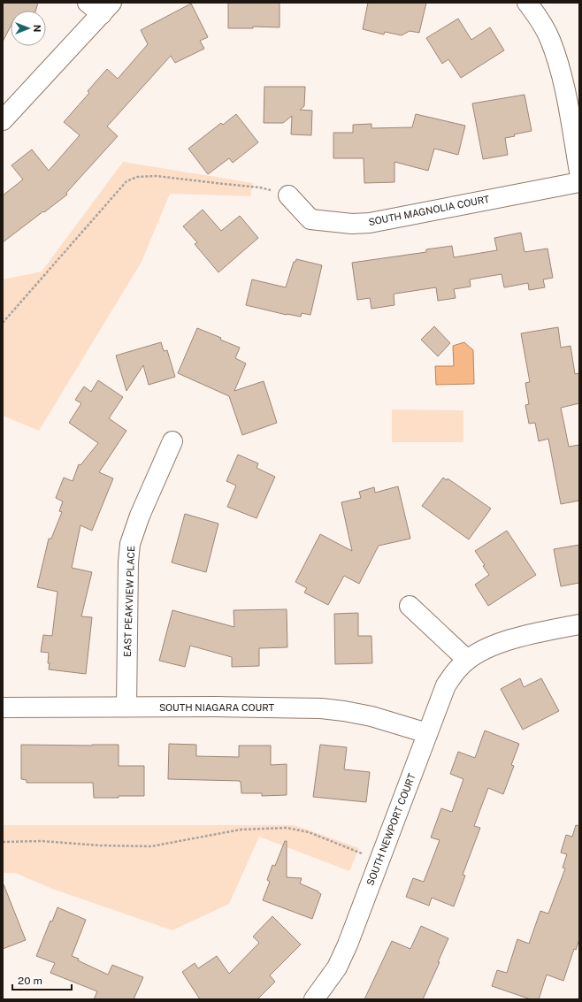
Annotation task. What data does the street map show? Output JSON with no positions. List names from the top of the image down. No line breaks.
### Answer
{"streets":{"street":["SOUTH MAGNOLIA COURT","EAST PEAKVIEW PLACE","SOUTH NIAGARA COURT","SOUTH NEWPORT COURT"]},"crossings":[["EAST PEAKVIEW PLACE","SOUTH NIAGARA COURT"],["SOUTH NIAGARA COURT","SOUTH NEWPORT COURT"]],"scale_bar":"20 m","north":"right"}
